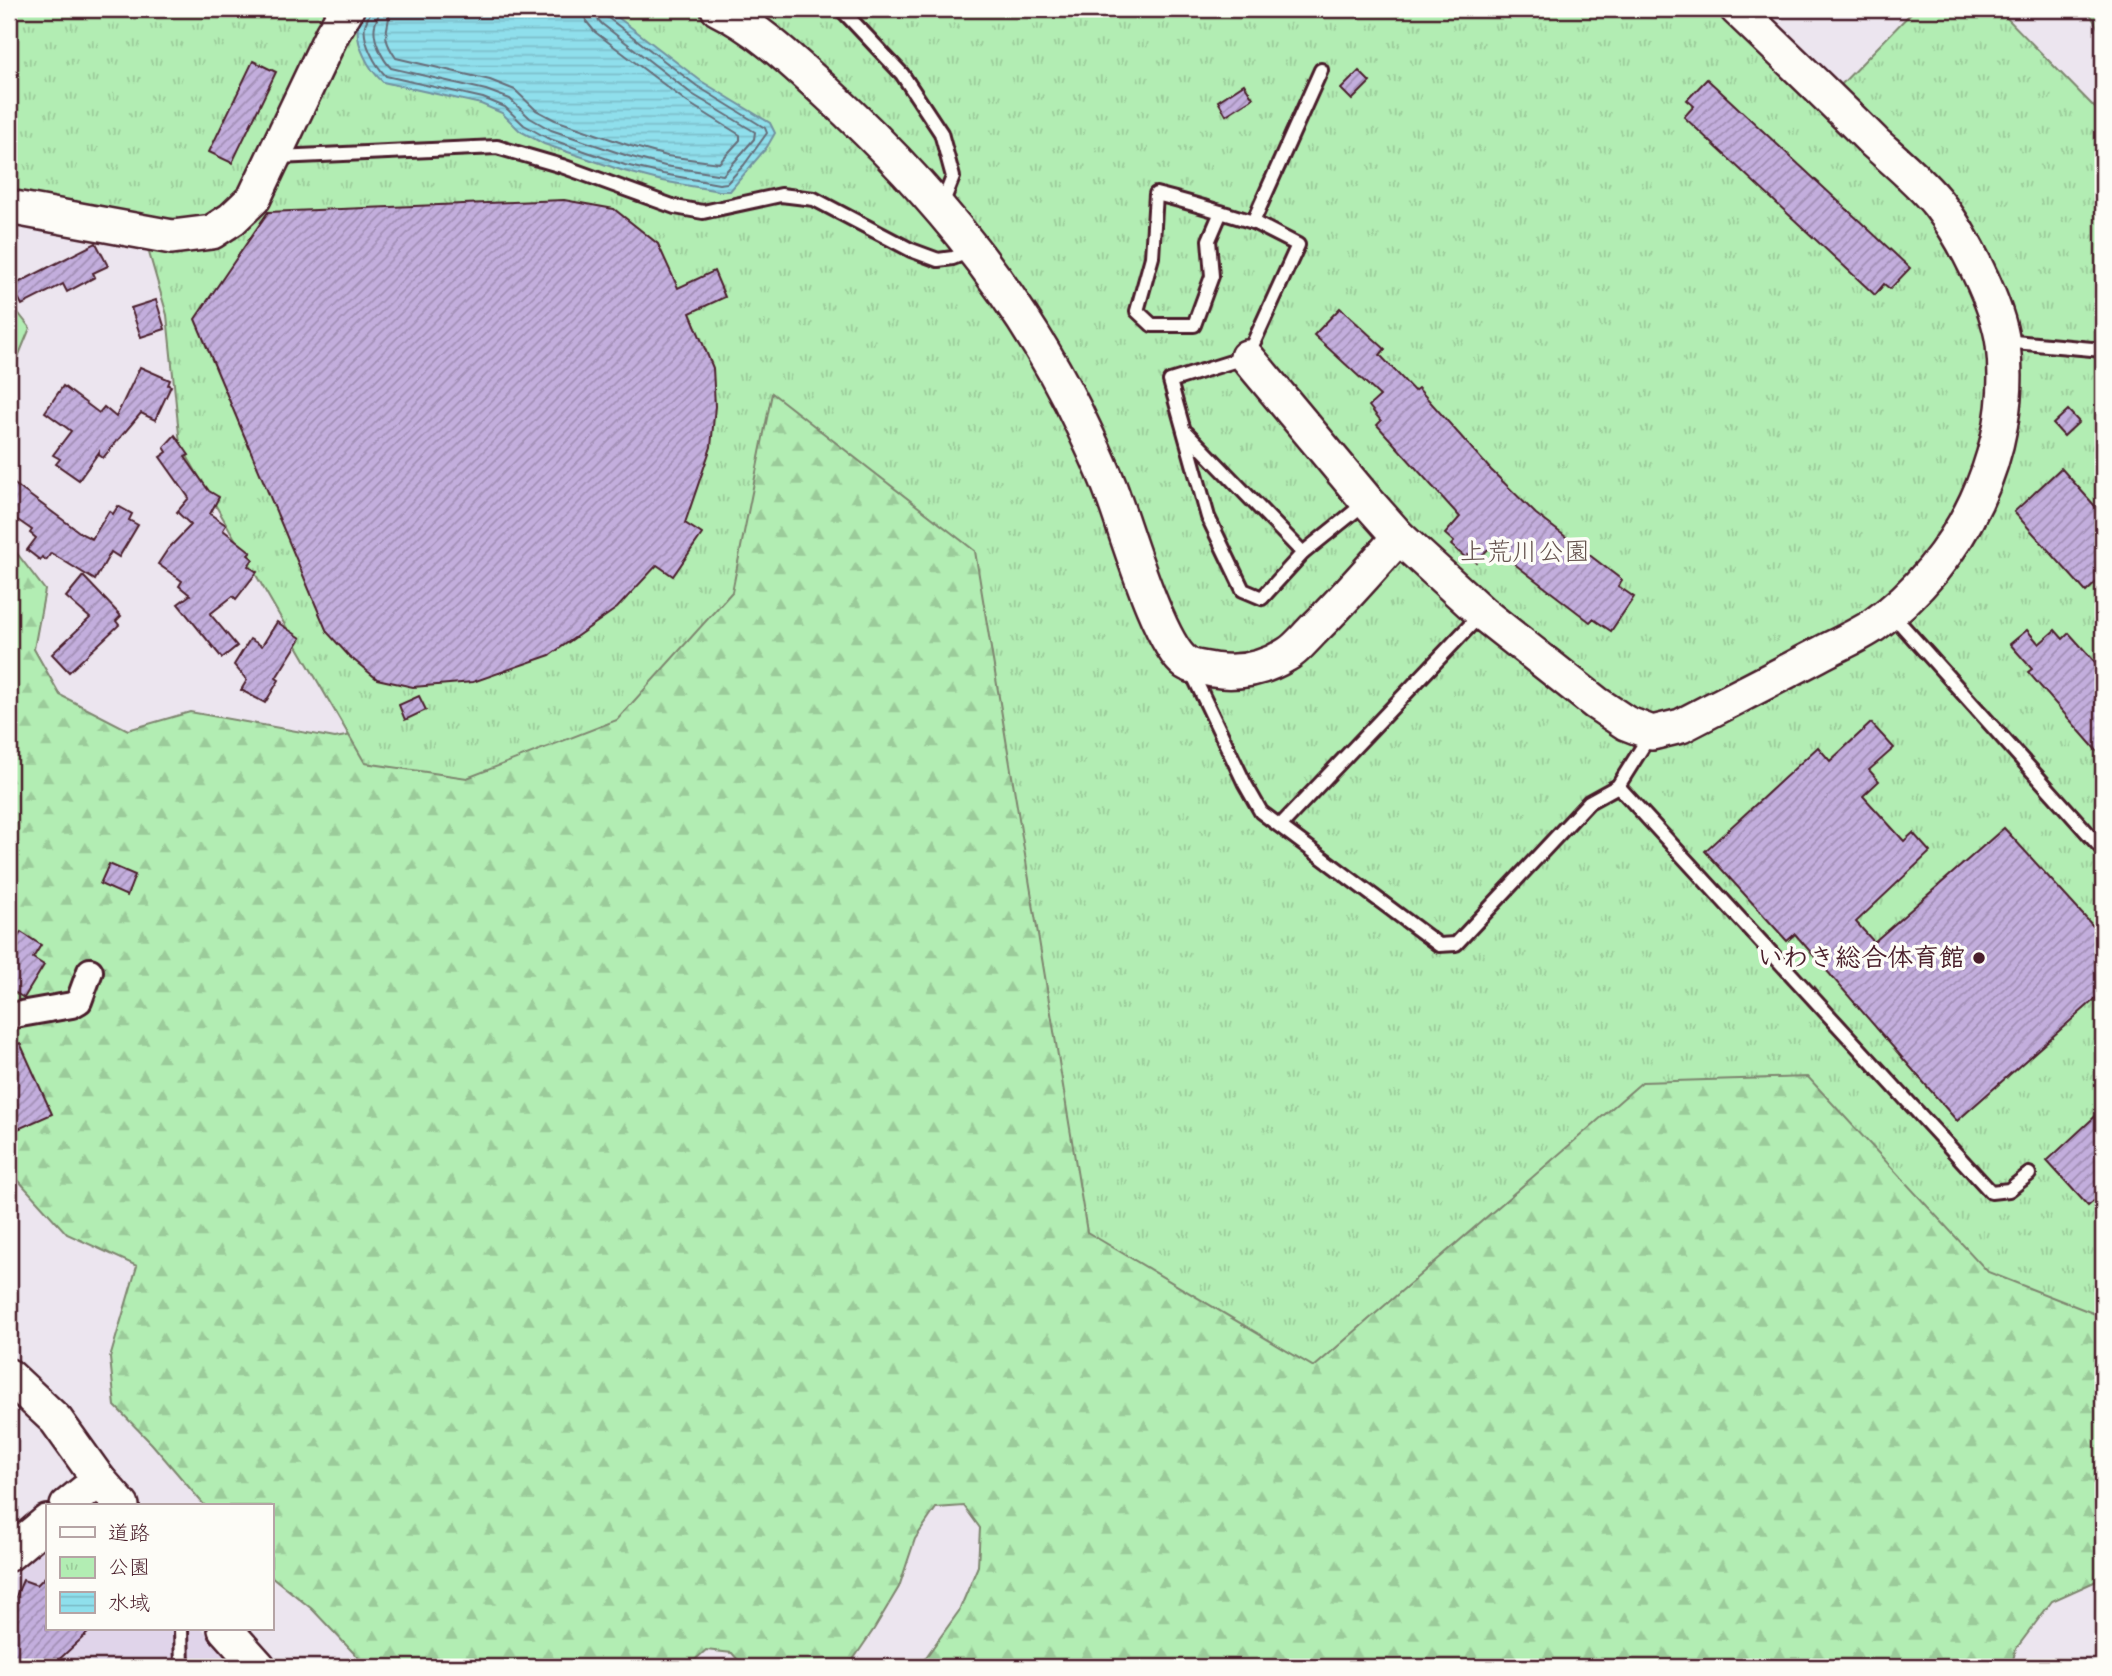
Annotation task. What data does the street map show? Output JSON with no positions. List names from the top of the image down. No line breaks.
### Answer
{"parks":["上荒川公園"],"places":["いわき総合体育館"],"legend":["道路","公園","水域"]}
